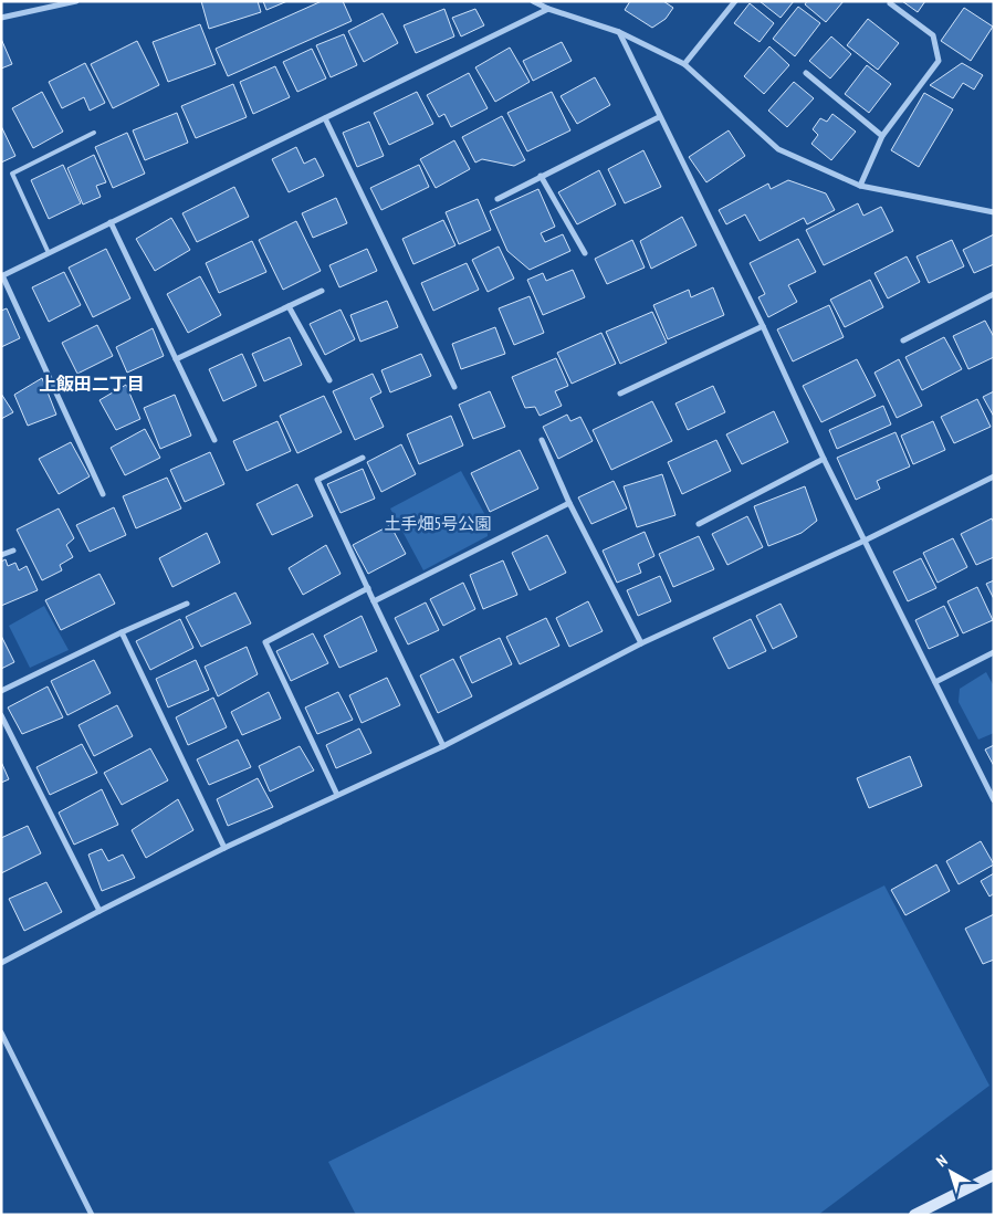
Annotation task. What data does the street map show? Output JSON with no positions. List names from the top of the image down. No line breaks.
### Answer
{"districts":["上飯田二丁目"],"parks":["土手畑5号公園"],"north":"top left"}
